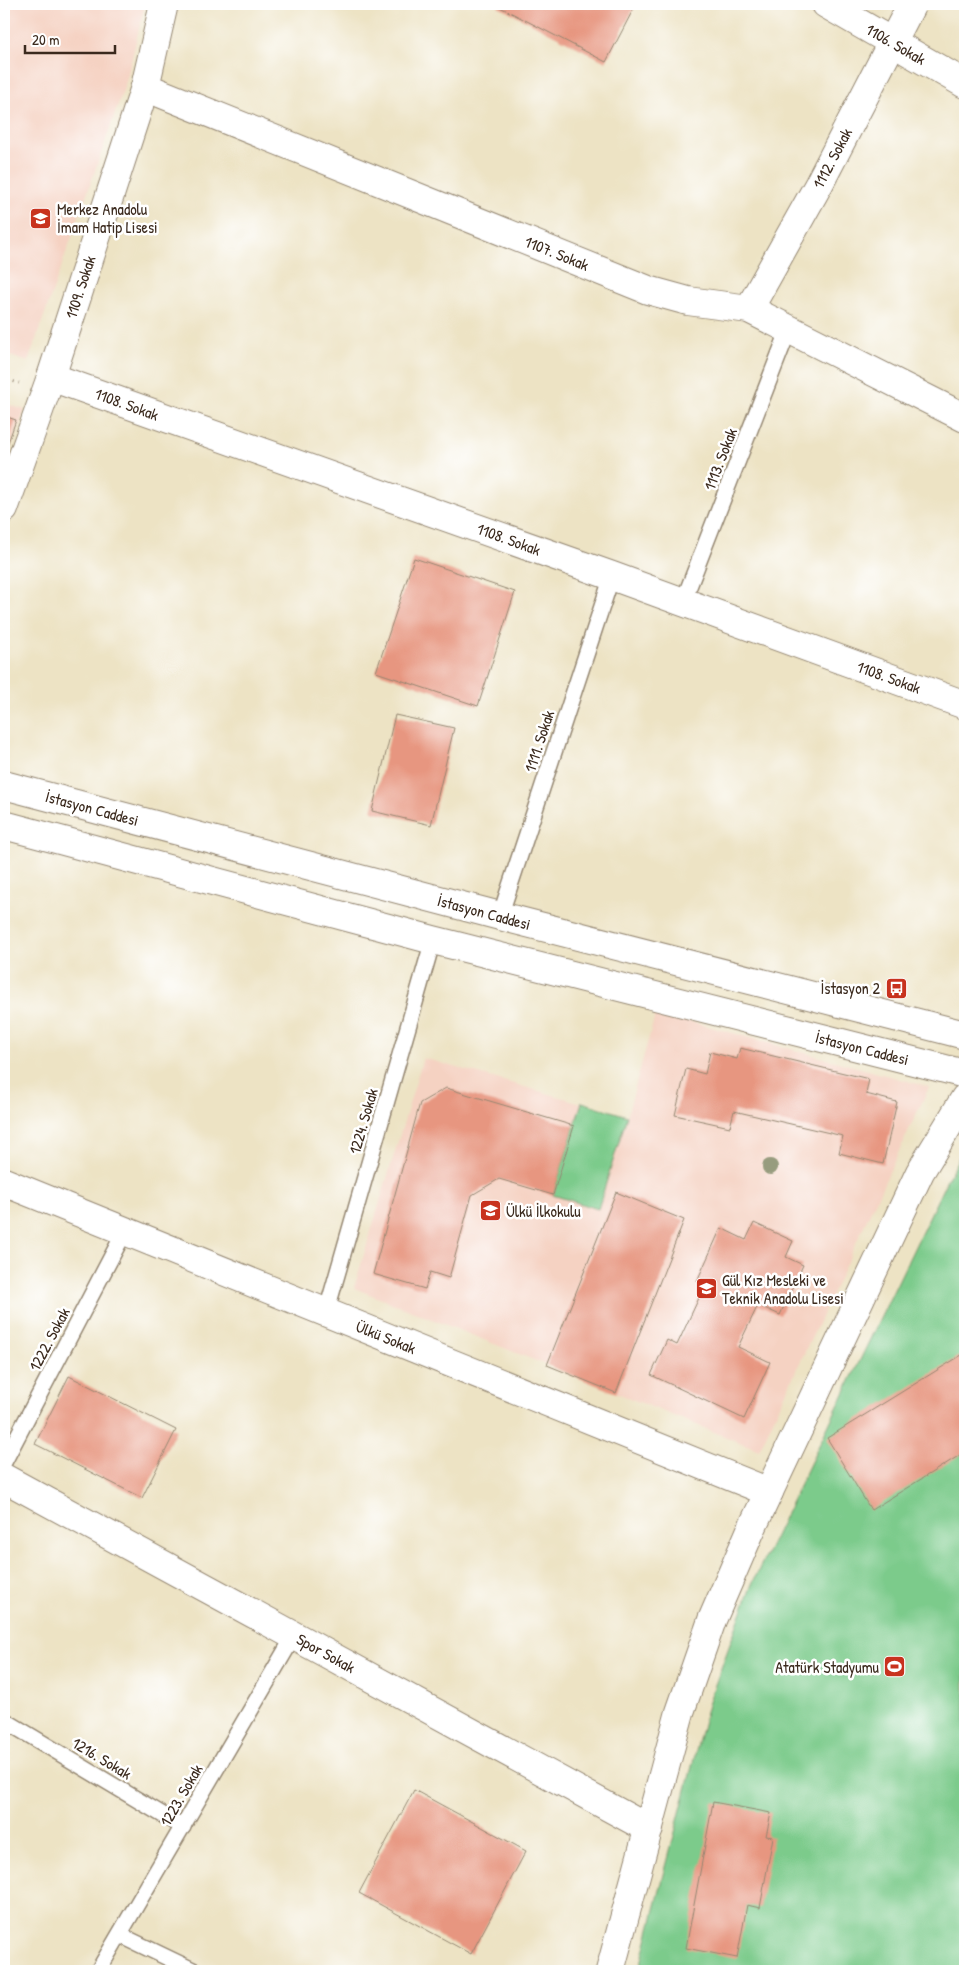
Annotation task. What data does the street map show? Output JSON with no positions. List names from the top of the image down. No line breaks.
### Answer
{"streets":{"street":["1106. Sokak","1112. Sokak","1107. Sokak","1109. Sokak","1108. Sokak","İstasyon Caddesi","Ülkü Sokak","Spor Sokak"],"lane":["1113. Sokak","1111. Sokak","1224. Sokak","1222. Sokak","1216. Sokak","1223. Sokak"]},"crossings":[["1106. Sokak","1112. Sokak"],["1112. Sokak","1107. Sokak"],["1107. Sokak","1109. Sokak"],["1107. Sokak","1113. Sokak"],["1109. Sokak","1108. Sokak"],["1108. Sokak","1113. Sokak"],["1108. Sokak","1111. Sokak"],["1111. Sokak","İstasyon Caddesi"],["İstasyon Caddesi","1224. Sokak"],["1224. Sokak","Ülkü Sokak"],["Ülkü Sokak","1222. Sokak"],["Spor Sokak","1223. Sokak"],["1216. Sokak","1223. Sokak"]],"places":{"school or university":["Merkez Anadolu İmam Hatip Lisesi","Ülkü İlkokulu","Gül Kız Mesleki ve Teknik Anadolu Lisesi"],"bus stop":["İstasyon 2"],"sports":["Atatürk Stadyumu"]},"scale_bar":"20 m"}
